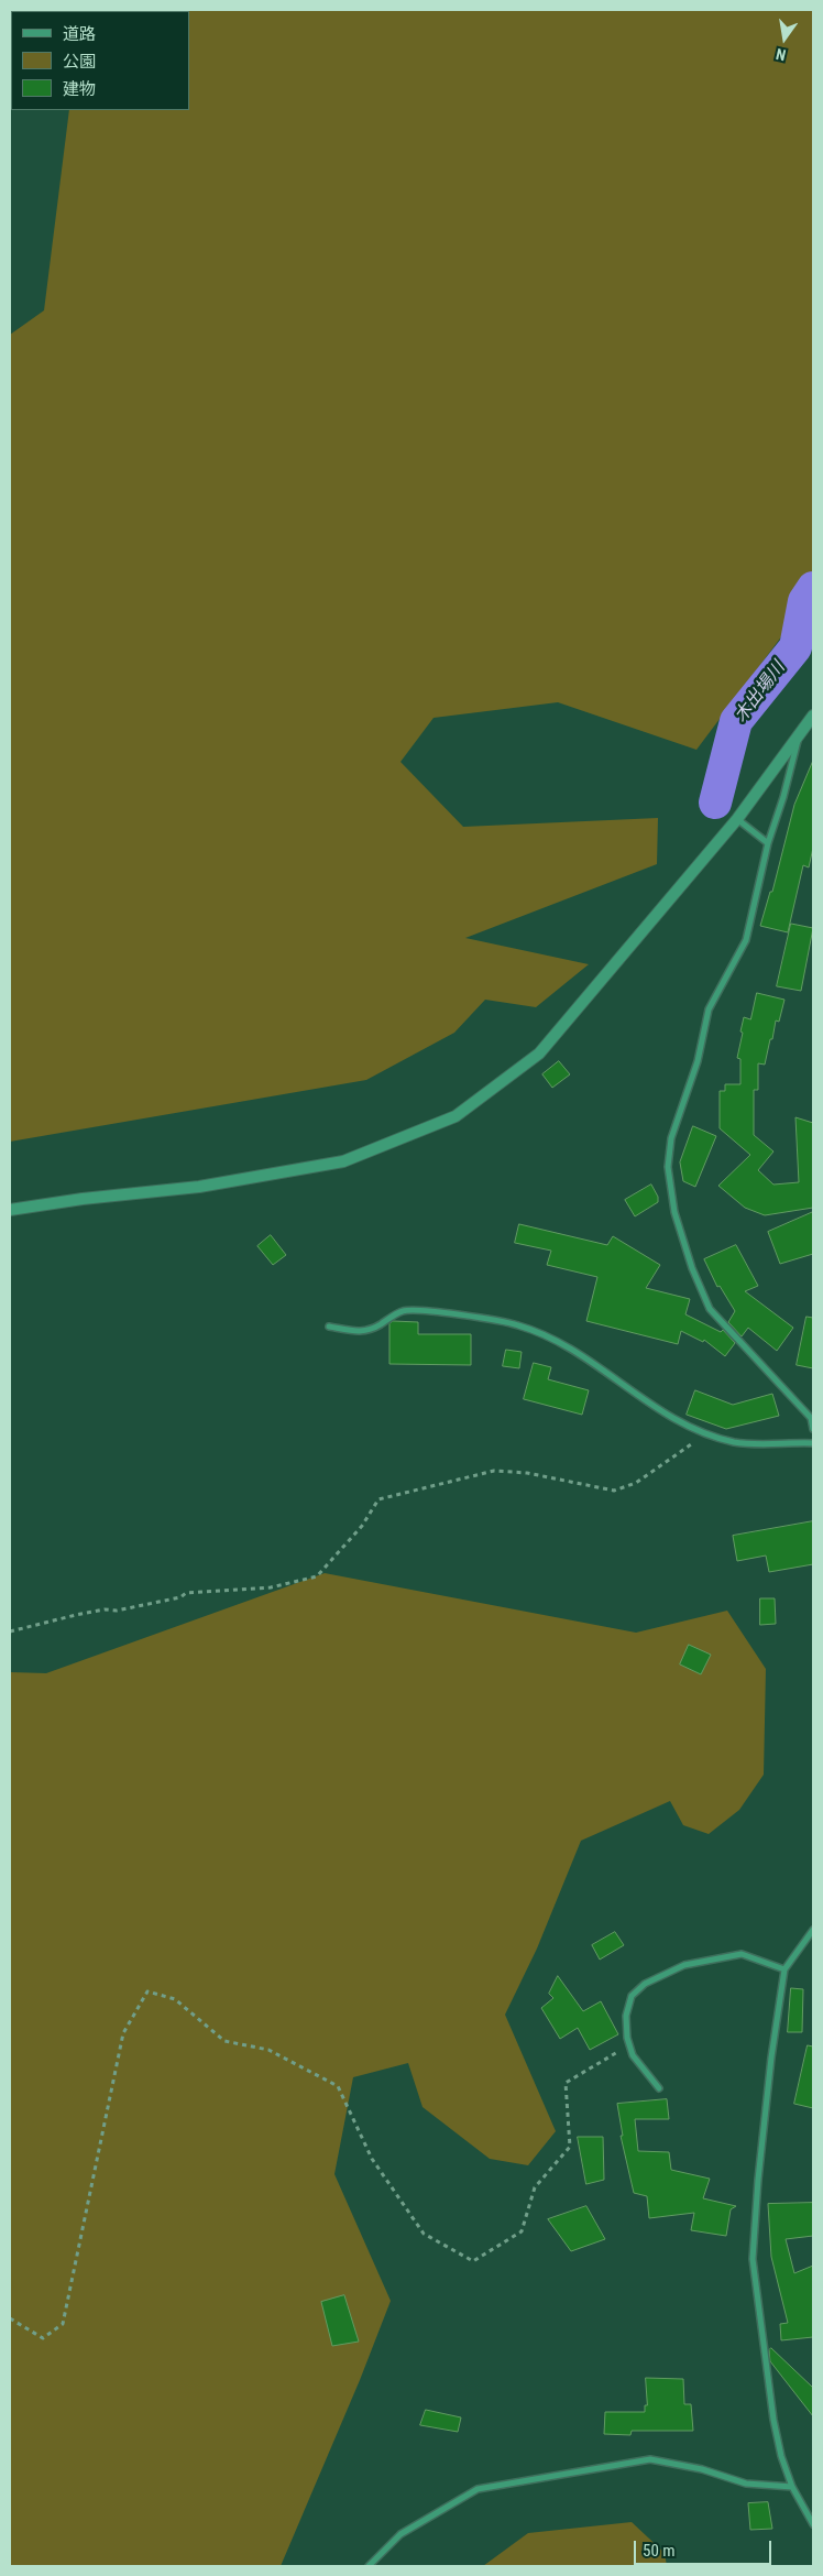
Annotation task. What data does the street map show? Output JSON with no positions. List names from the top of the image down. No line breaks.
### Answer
{"water":["木出場川"],"legend":["道路","公園","建物"],"scale_bar":"50 m","north":"bottom"}
